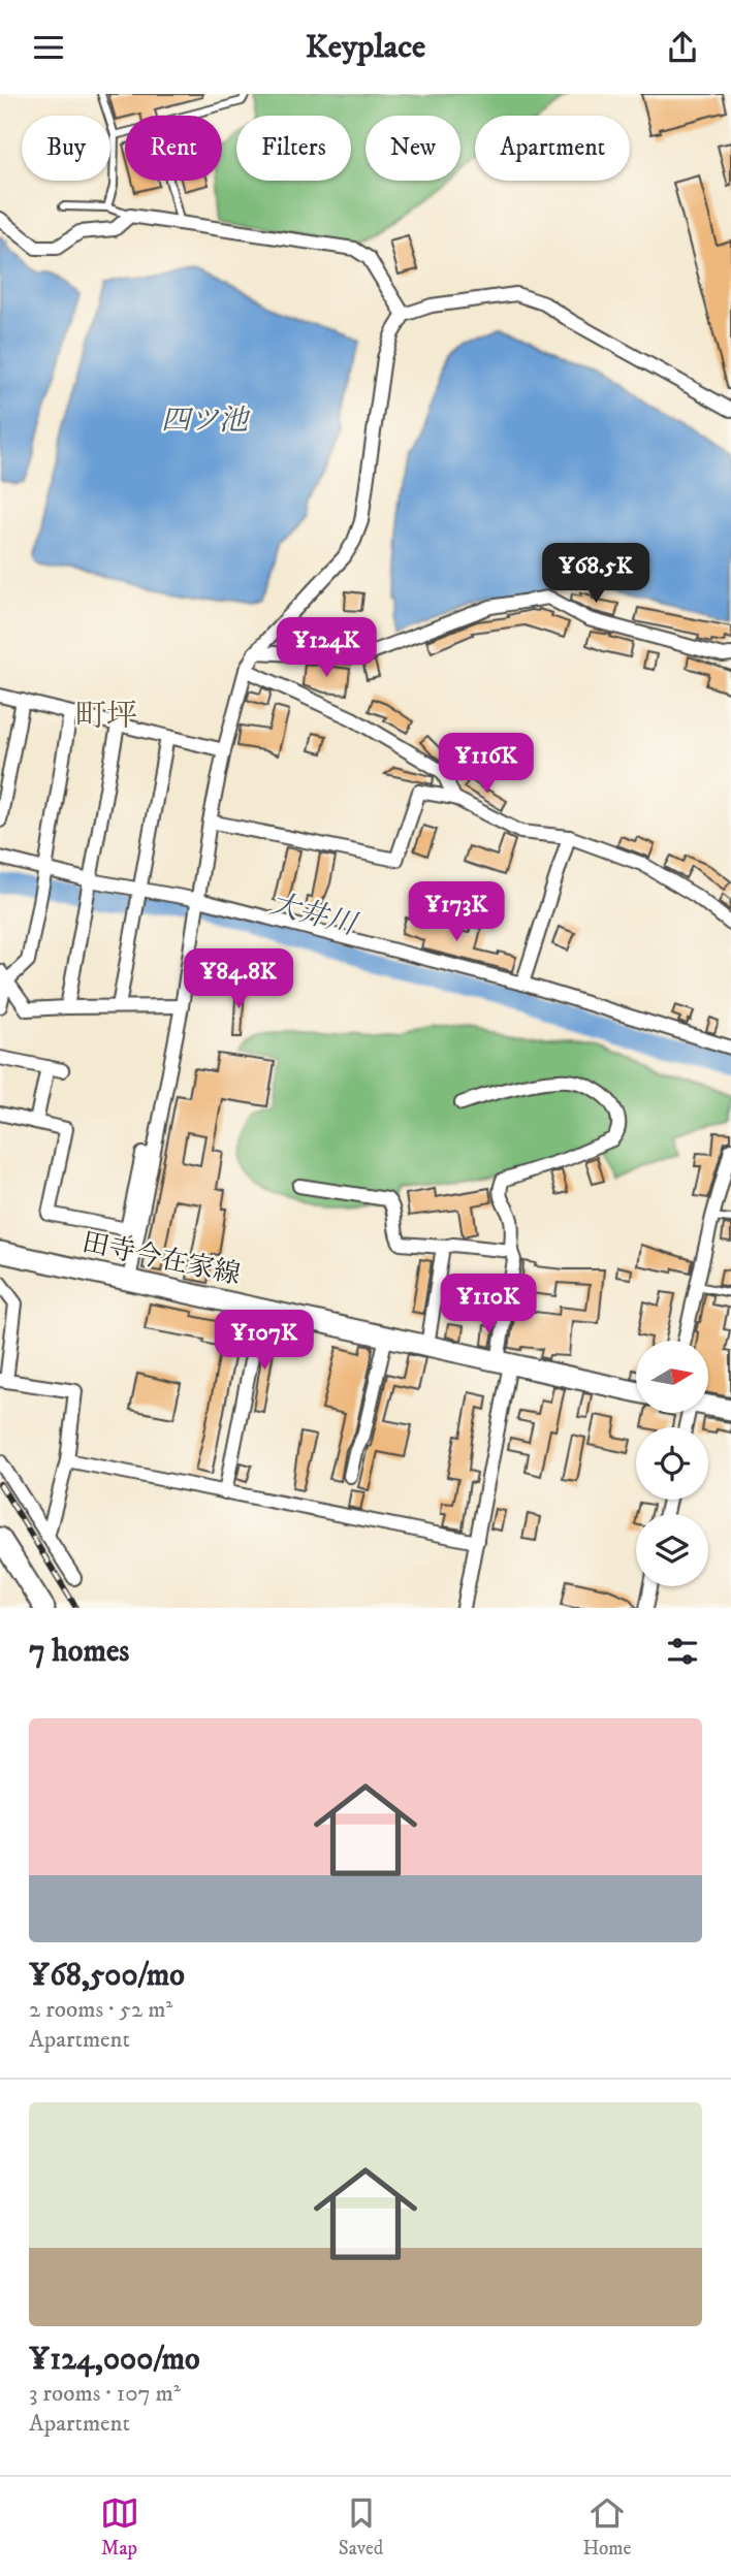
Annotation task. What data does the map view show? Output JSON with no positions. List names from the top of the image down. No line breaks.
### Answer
{"streets":{"main road":["田寺今在家線"]},"districts":["町坪"],"water":["四ツ池","大井川"],"north":"right","page":{"header":"Keyplace","chip":["Buy","Rent","Filters","New","Apartment"],"price":["¥68.5K","¥124K","¥116K","¥173K","¥84.8K","¥110K","¥107K"],"heading":"7 homes","list":[{"name":"¥68,500/mo","note":"2 rooms · 52 m² · Apartment"},{"name":"¥124,000/mo","note":"3 rooms · 107 m² · Apartment"}],"tabs":["Map","Saved","Home"]}}
